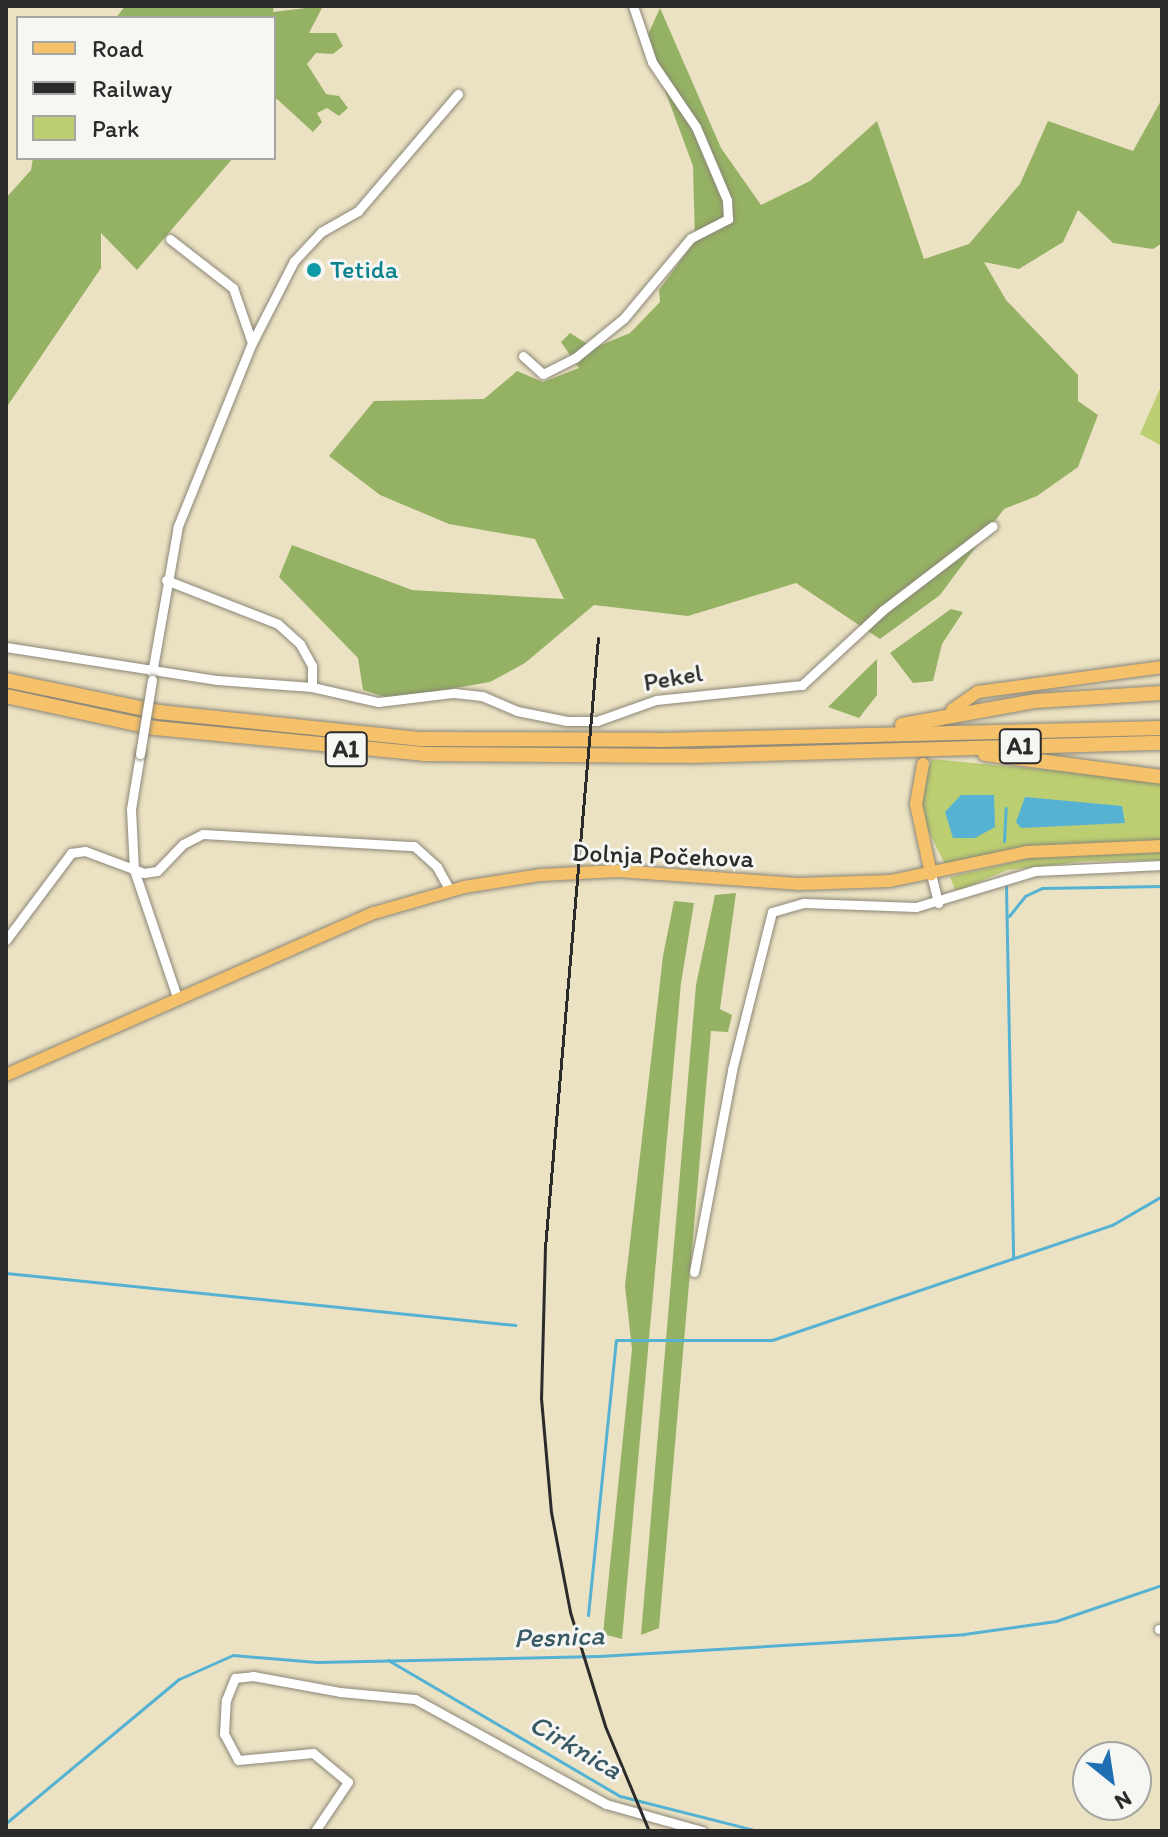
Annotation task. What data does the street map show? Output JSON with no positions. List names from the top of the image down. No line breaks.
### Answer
{"streets":{"highway":["A1"],"main road":["Dolnja Počehova"],"street":["Pekel"]},"water":["Pesnica","Cirknica"],"places":["Tetida"],"legend":["Road","Railway","Park"],"north":"bottom right"}
